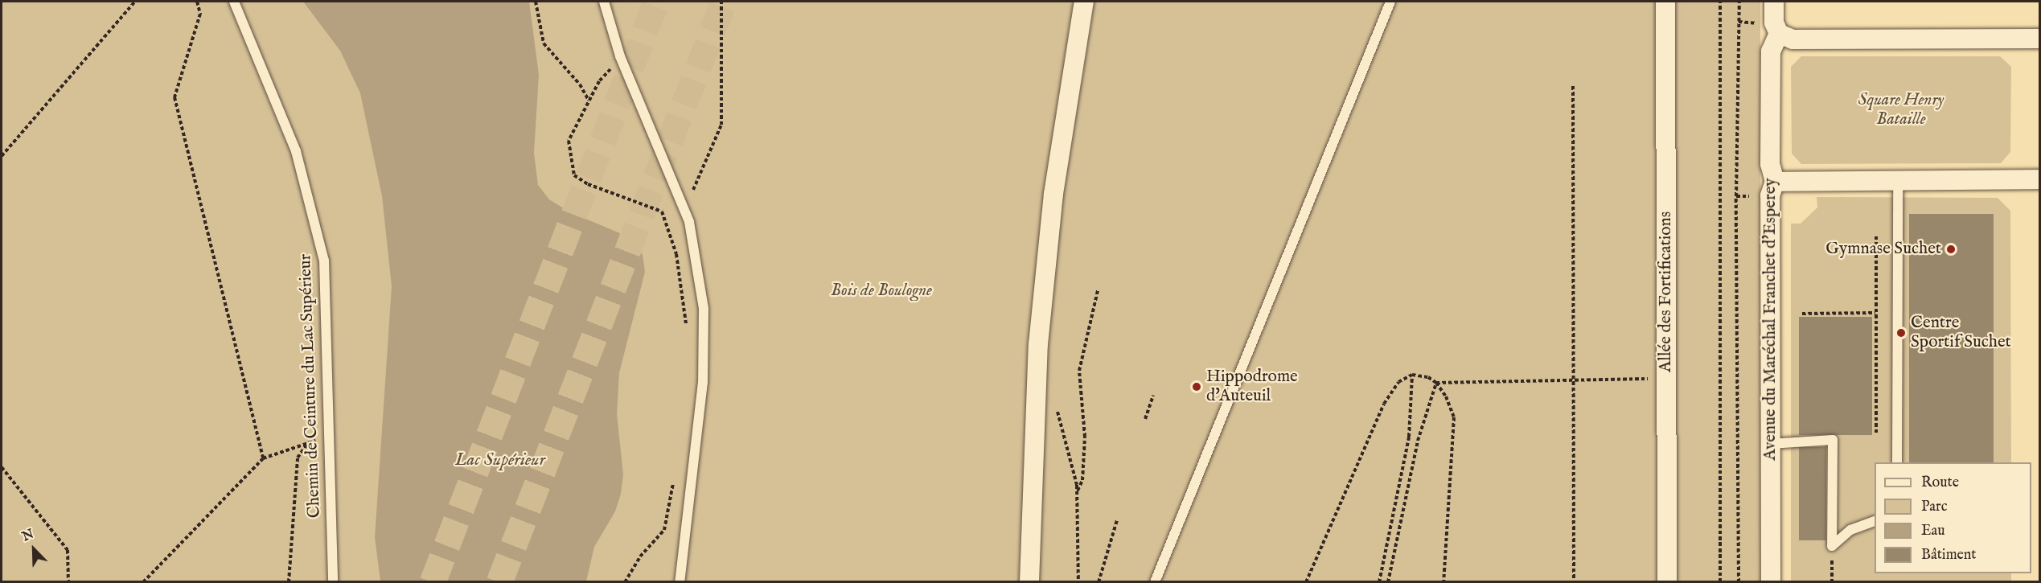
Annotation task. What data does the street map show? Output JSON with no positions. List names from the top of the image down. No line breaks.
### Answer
{"streets":{"street":["Allée des Fortifications","Avenue du Maréchal Franchet d'Esperey"],"lane":["Chemin de Ceinture du Lac Supérieur"]},"water":["Lac Supérieur"],"parks":["Square Henry Bataille","Bois de Boulogne"],"places":["Gymnase Suchet","Centre Sportif Suchet","Hippodrome d'Auteuil"],"legend":["Route","Parc","Eau","Bâtiment"],"north":"top left"}
